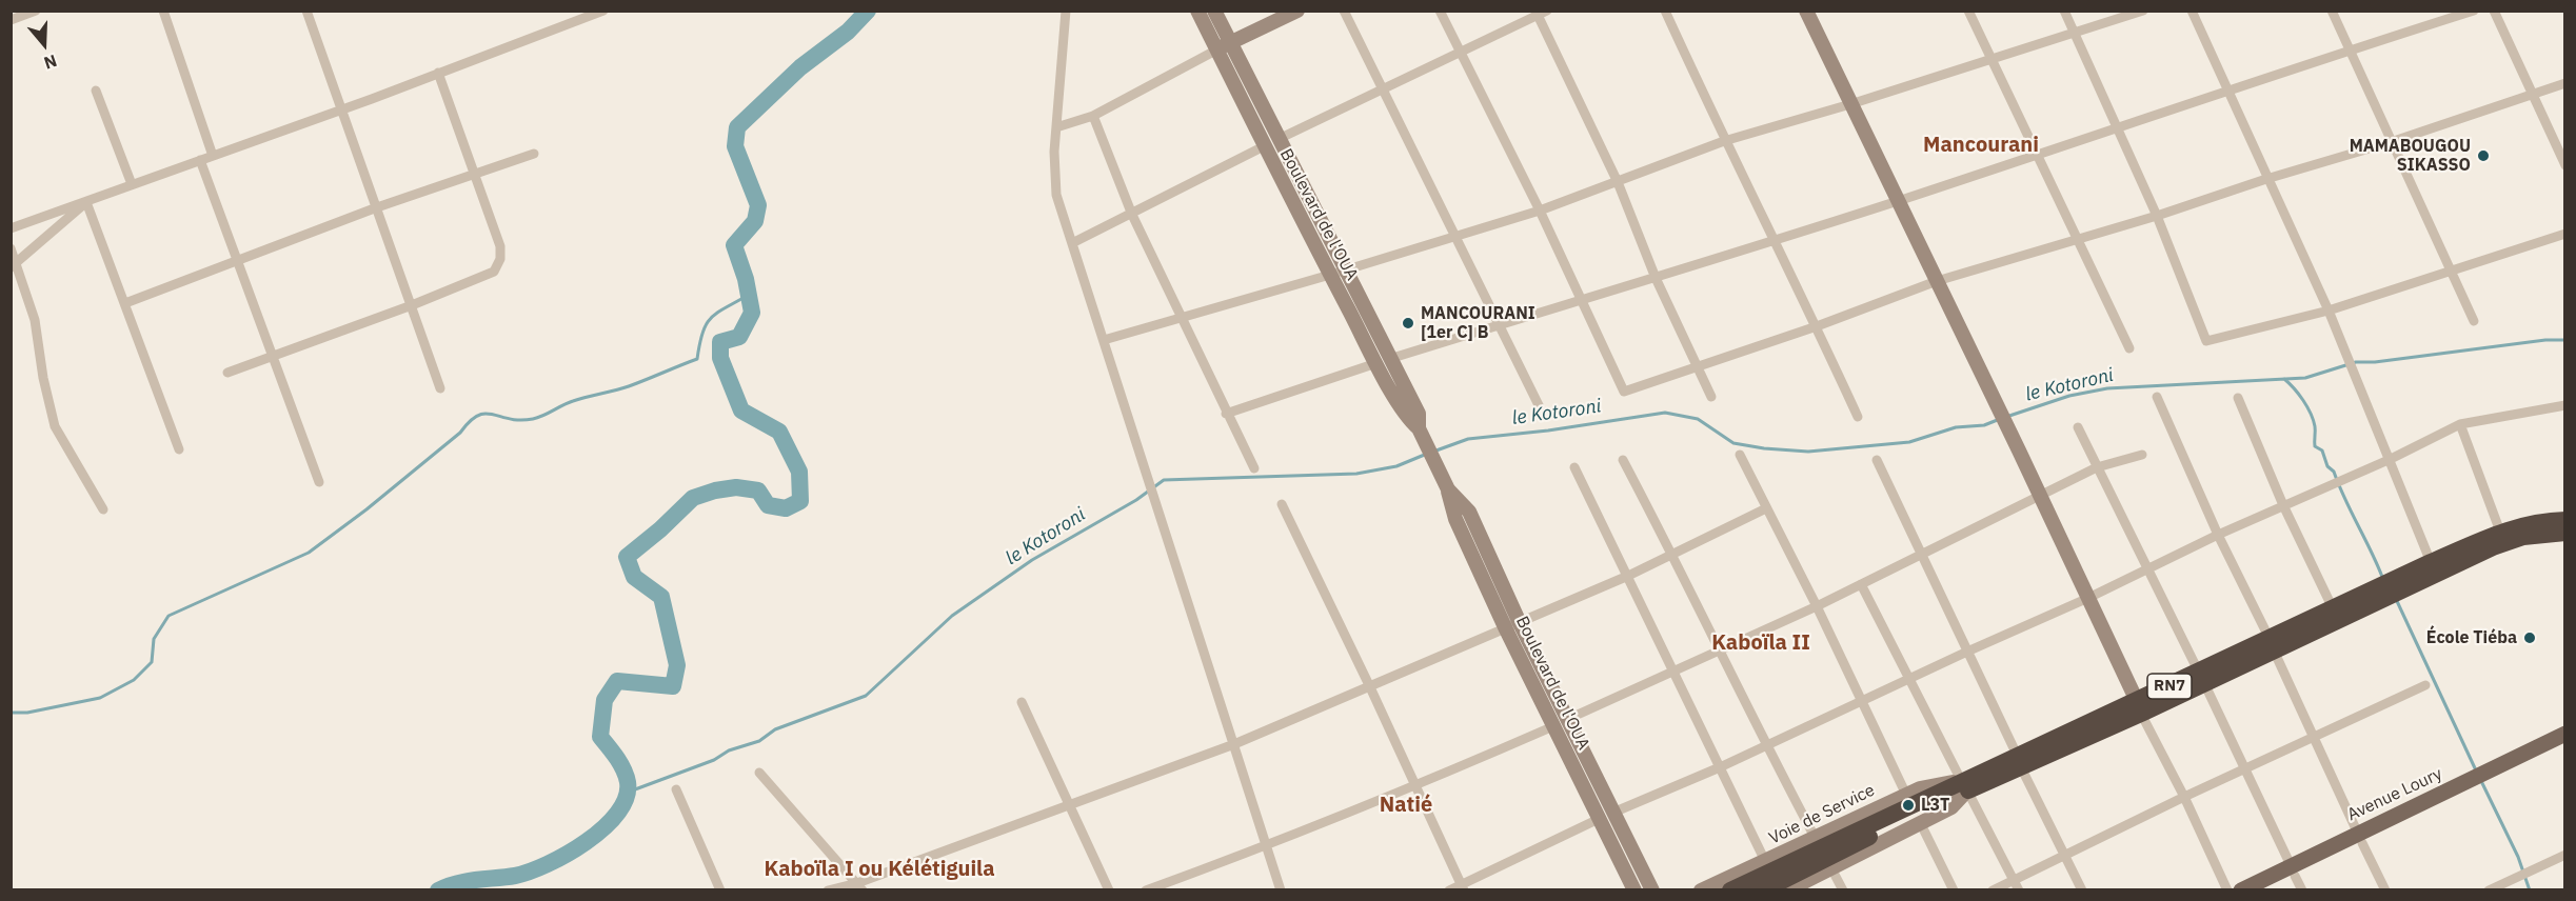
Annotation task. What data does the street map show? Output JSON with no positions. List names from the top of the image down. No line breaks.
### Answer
{"streets":{"highway":["RN7"],"main road":["Boulevard de l'OUA","Avenue Loury","Voie de Service"]},"crossings":[["RN7","Voie de Service"]],"districts":["Mancourani","Kaboïla II","Natié","Kaboïla I ou Kélétiguila"],"water":["le Kotoroni"],"places":["MAMABOUGOU SIKASSO","MANCOURANI [1er C] B","École Tiéba","L3T"],"north":"bottom"}
